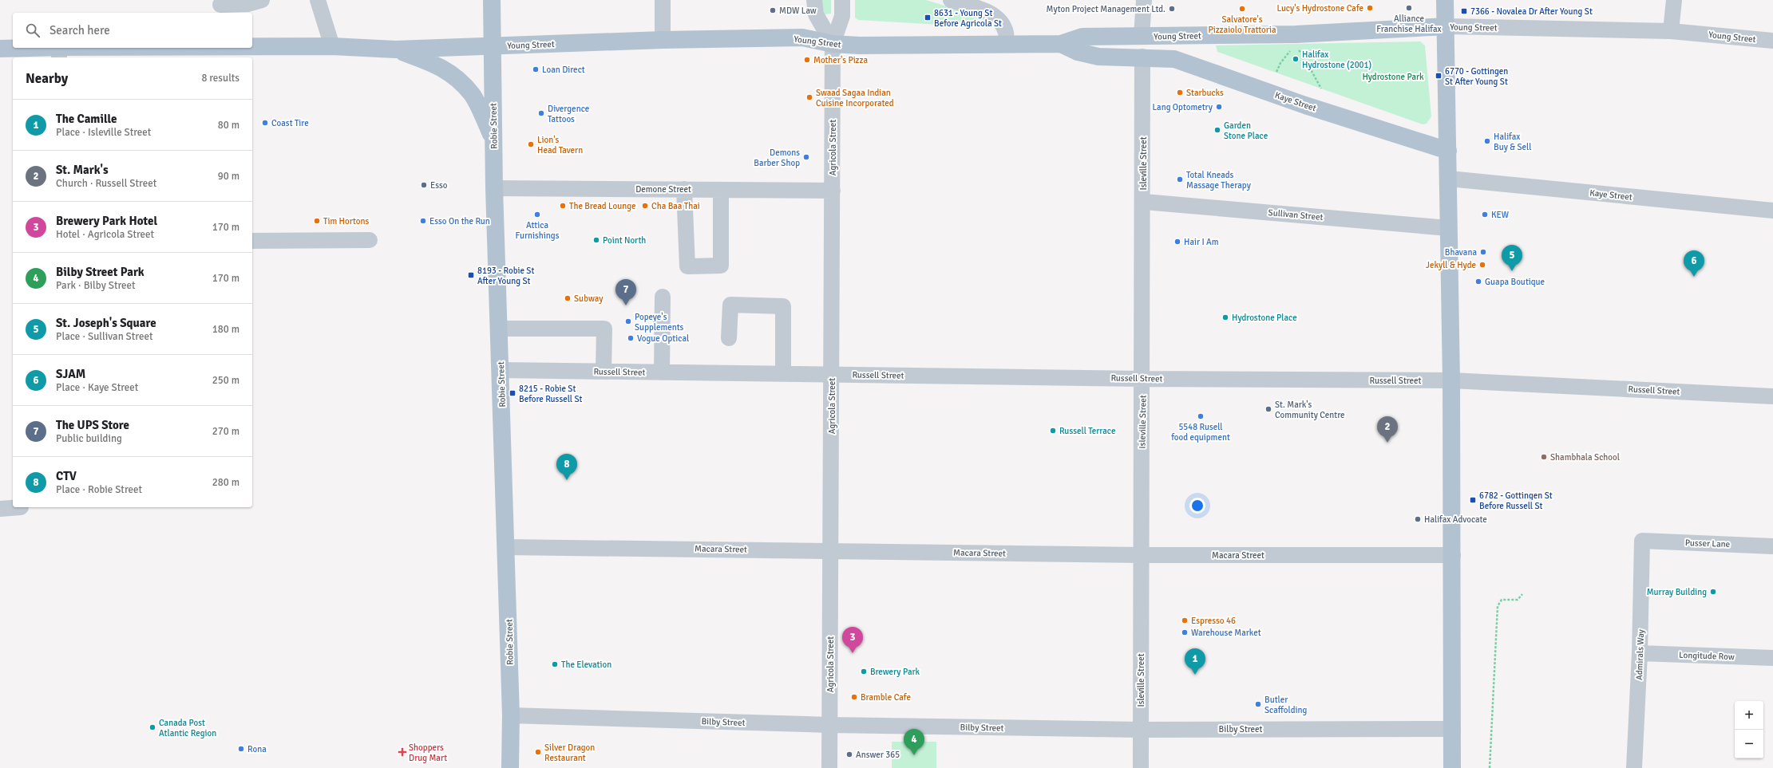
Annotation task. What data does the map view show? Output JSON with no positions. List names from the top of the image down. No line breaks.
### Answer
{"streets":{"main road":["Young Street","Kaye Street","Robie Street"],"street":["Agricola Street","Isleville Street","Demone Street","Sullivan Street","Russell Street","Pusser Lane","Macara Street","Admirals Way","Longitude Row","Bilby Street"]},"crossings":[["Young Street","Kaye Street"],["Young Street","Robie Street"],["Young Street","Agricola Street"],["Young Street","Isleville Street"],["Kaye Street","Isleville Street"],["Robie Street","Demone Street"],["Robie Street","Russell Street"],["Robie Street","Macara Street"],["Robie Street","Bilby Street"],["Agricola Street","Demone Street"],["Agricola Street","Russell Street"],["Agricola Street","Macara Street"],["Agricola Street","Bilby Street"],["Isleville Street","Sullivan Street"],["Isleville Street","Russell Street"],["Isleville Street","Macara Street"],["Isleville Street","Bilby Street"],["Pusser Lane","Admirals Way"],["Admirals Way","Longitude Row"]],"parks":["Hydrostone Park"],"places":{"other":["Lucy's Hydrostone Cafe","Alliance Franchise Halifax","Myton Project Management Ltd.","Salvatore's Pizzaiolo Trattoria","MDW Law","Halifax Hydrostone (2001)","Mother's Pizza","Loan Direct","Starbucks","Swaad Sagaa Indian Cuisine Incorporated","Lang Optometry","Divergence Tattoos","Coast Tire","Garden Stone Place","Halifax Buy & Sell","Lion's Head Tavern","Demons Barber Shop","Total Kneads Massage Therapy","Esso","The Bread Lounge","Cha Baa Thai","Attica Furnishings","KEW","Tim Hortons","Esso On the Run","Point North","Hair I Am","Bhavana","Jekyll & Hyde","Guapa Boutique","Subway","Hydrostone Place","Popeye's Supplements","Vogue Optical","St. Mark's Community Centre","5548 Rusell food equipment","Russell Terrace","Shambhala School","Halifax Advocate","Murray Building","Espresso 46","Warehouse Market","The Elevation","Brewery Park","Bramble Cafe","Butler Scaffolding","Canada Post Atlantic Region","Rona","Silver Dragon Restaurant","Answer 365"],"transit":["7366 - Novalea Dr After Young St","8631 - Young St Before Agricola St","6770 - Gottingen St After Young St","8193 - Robie St After Young St","8215 - Robie St Before Russell St","6782 - Gottingen St Before Russell St"],"health":["Shoppers Drug Mart"]},"page":{"search":"Search here","heading":["Nearby","8 results"],"list":[{"mark":"1","name":"The Camille","note":"Place · Isleville Street","value":"80 m"},{"mark":"2","name":"St. Mark's","note":"Church · Russell Street","value":"90 m"},{"mark":"3","name":"Brewery Park Hotel","note":"Hotel · Agricola Street","value":"170 m"},{"mark":"4","name":"Bilby Street Park","note":"Park · Bilby Street","value":"170 m"},{"mark":"5","name":"St. Joseph's Square","note":"Place · Sullivan Street","value":"180 m"},{"mark":"6","name":"SJAM","note":"Place · Kaye Street","value":"250 m"},{"mark":"7","name":"The UPS Store","note":"Public building","value":"270 m"},{"mark":"8","name":"CTV","note":"Place · Robie Street","value":"280 m"}],"pins":["5","6","7","2","8","3","1","4"],"map_buttons":["+","−"]}}
